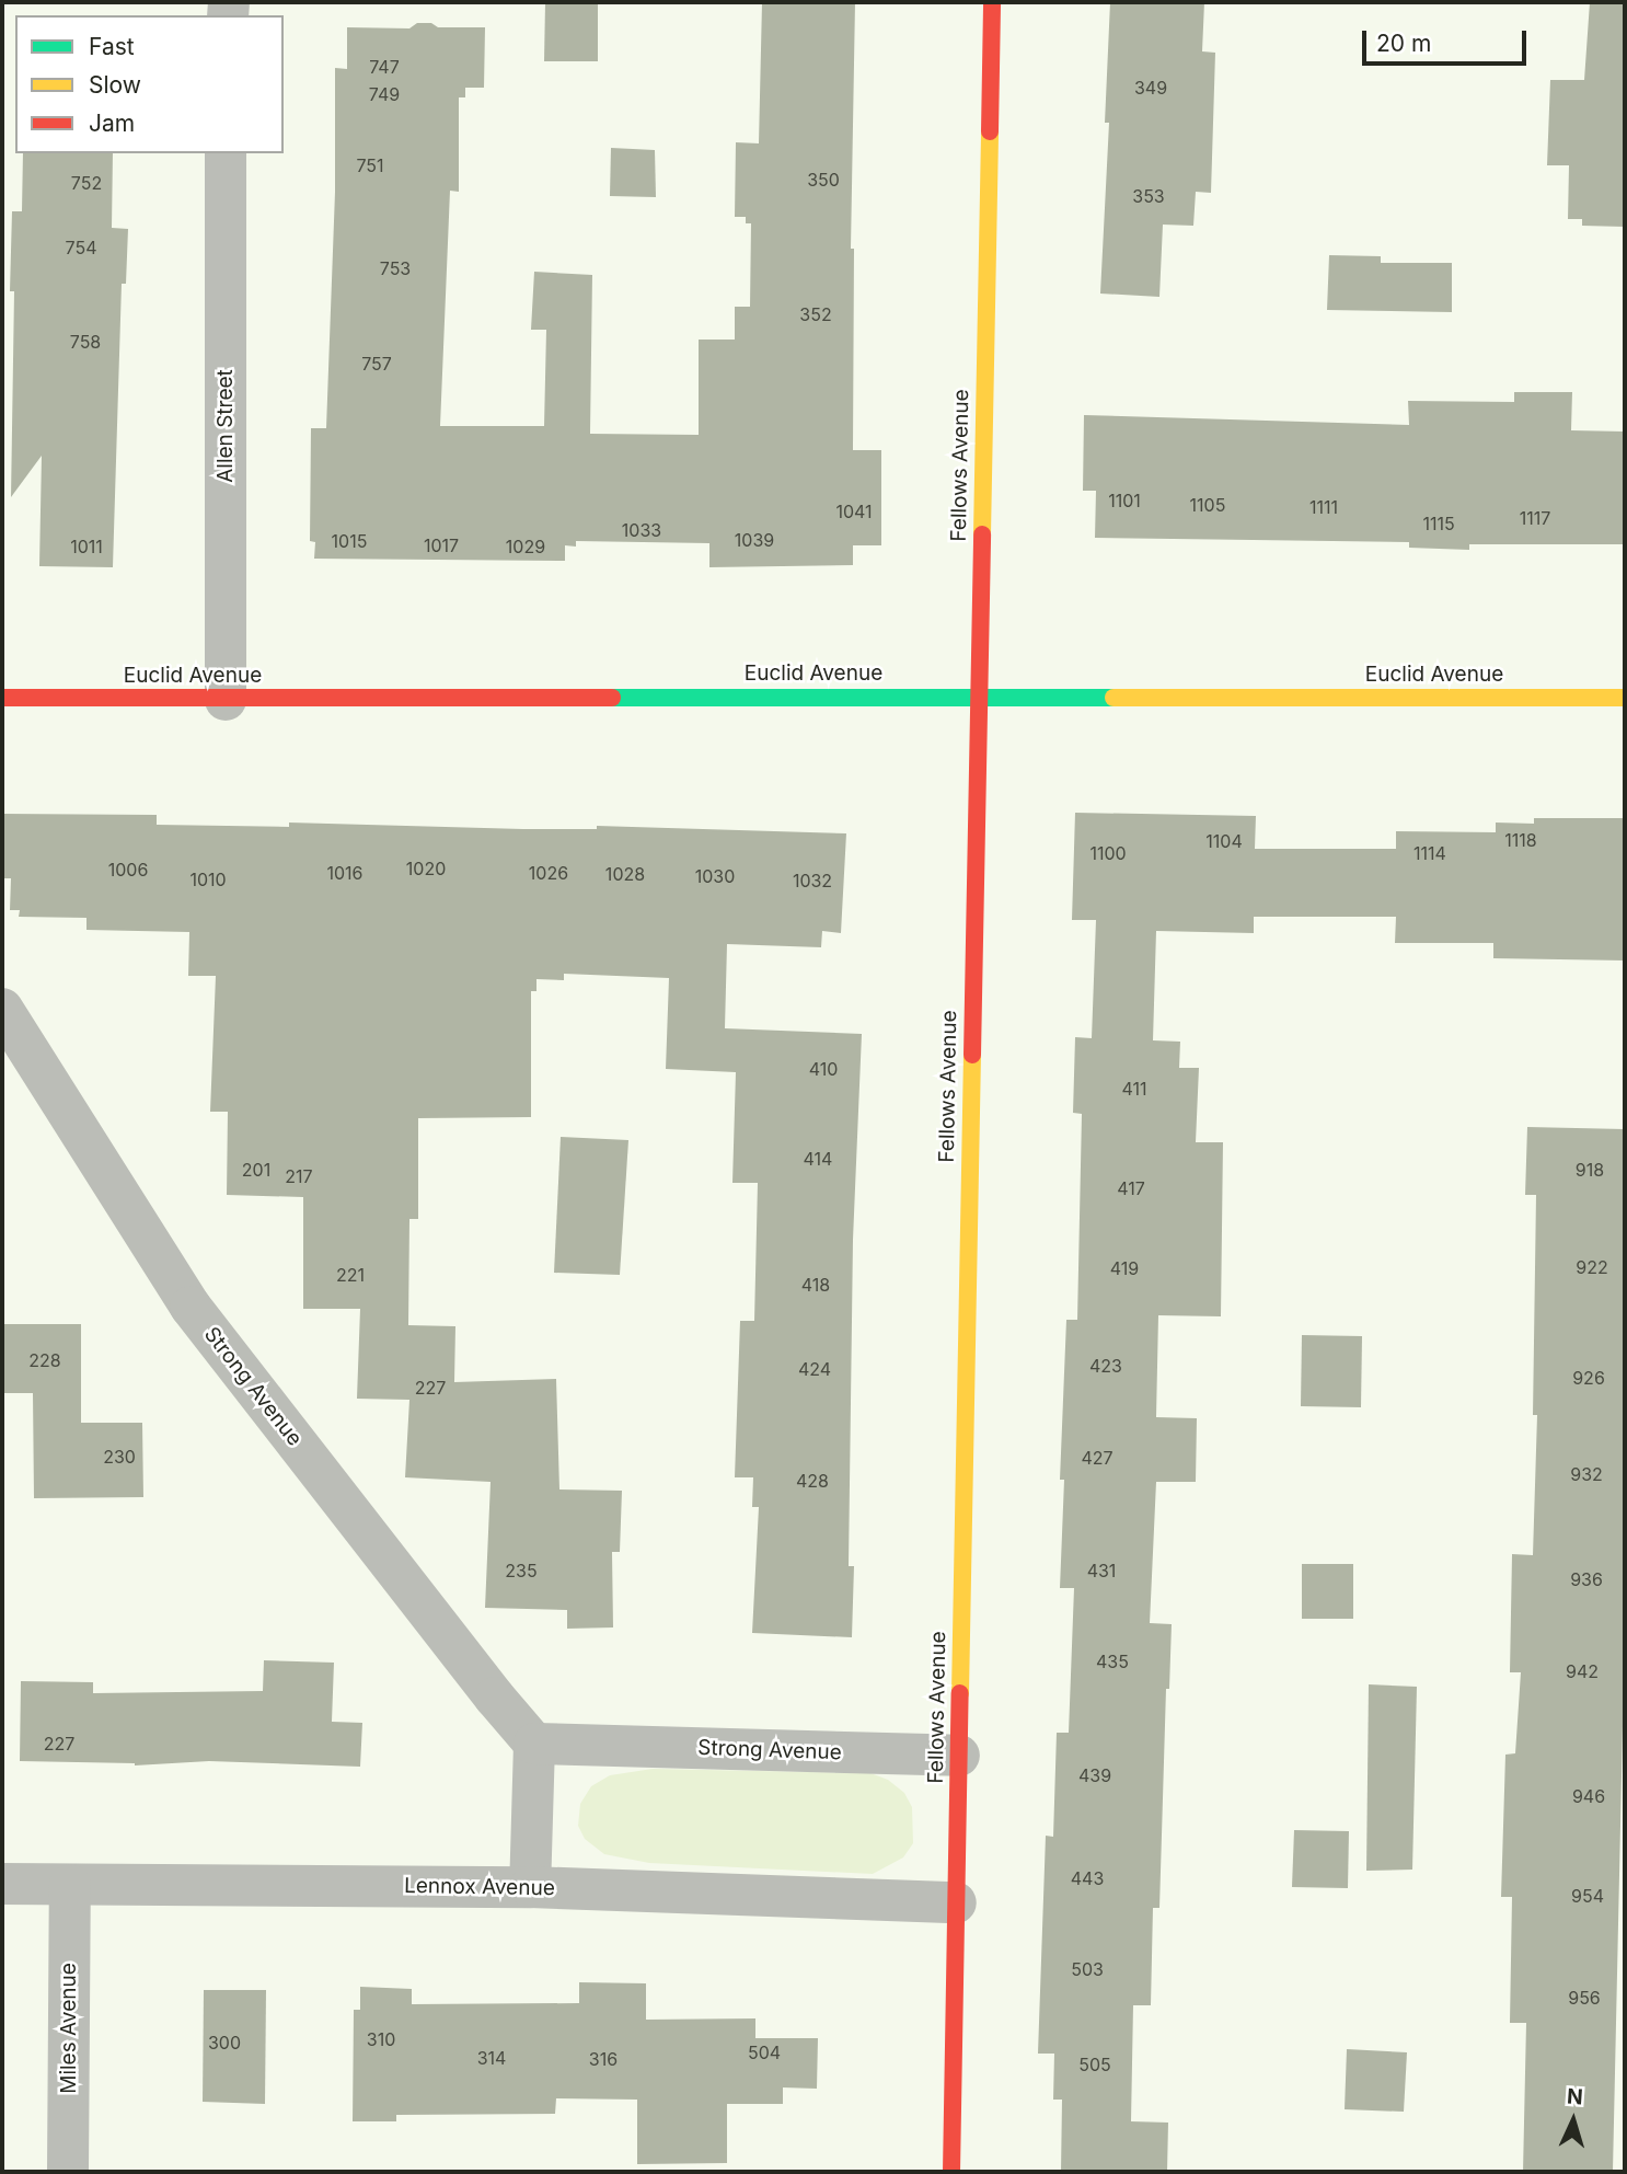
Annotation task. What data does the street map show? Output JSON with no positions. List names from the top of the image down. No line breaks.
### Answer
{"streets":{"street":["Allen Street","Fellows Avenue","Euclid Avenue","Strong Avenue","Lennox Avenue","Miles Avenue"]},"crossings":[["Allen Street","Euclid Avenue"],["Fellows Avenue","Euclid Avenue"],["Fellows Avenue","Strong Avenue"],["Fellows Avenue","Lennox Avenue"],["Lennox Avenue","Miles Avenue"]],"house_numbers":["747","349","749","751","350","752","353","754","753","352","758","757","1101","1105","1111","1041","1117","1115","1033","1039","1015","1017","1011","1029","1118","1104","1100","1114","1020","1006","1016","1026","1028","1030","1010","1032","410","411","414","201","918","217","417","922","419","221","418","228","423","424","926","227","230","427","932","428","235","431","936","435","942","227","439","946","443","954","503","956","310","300","504","314","316","505"],"legend":["Fast","Slow","Jam"],"scale_bar":"20 m","north":"top"}
